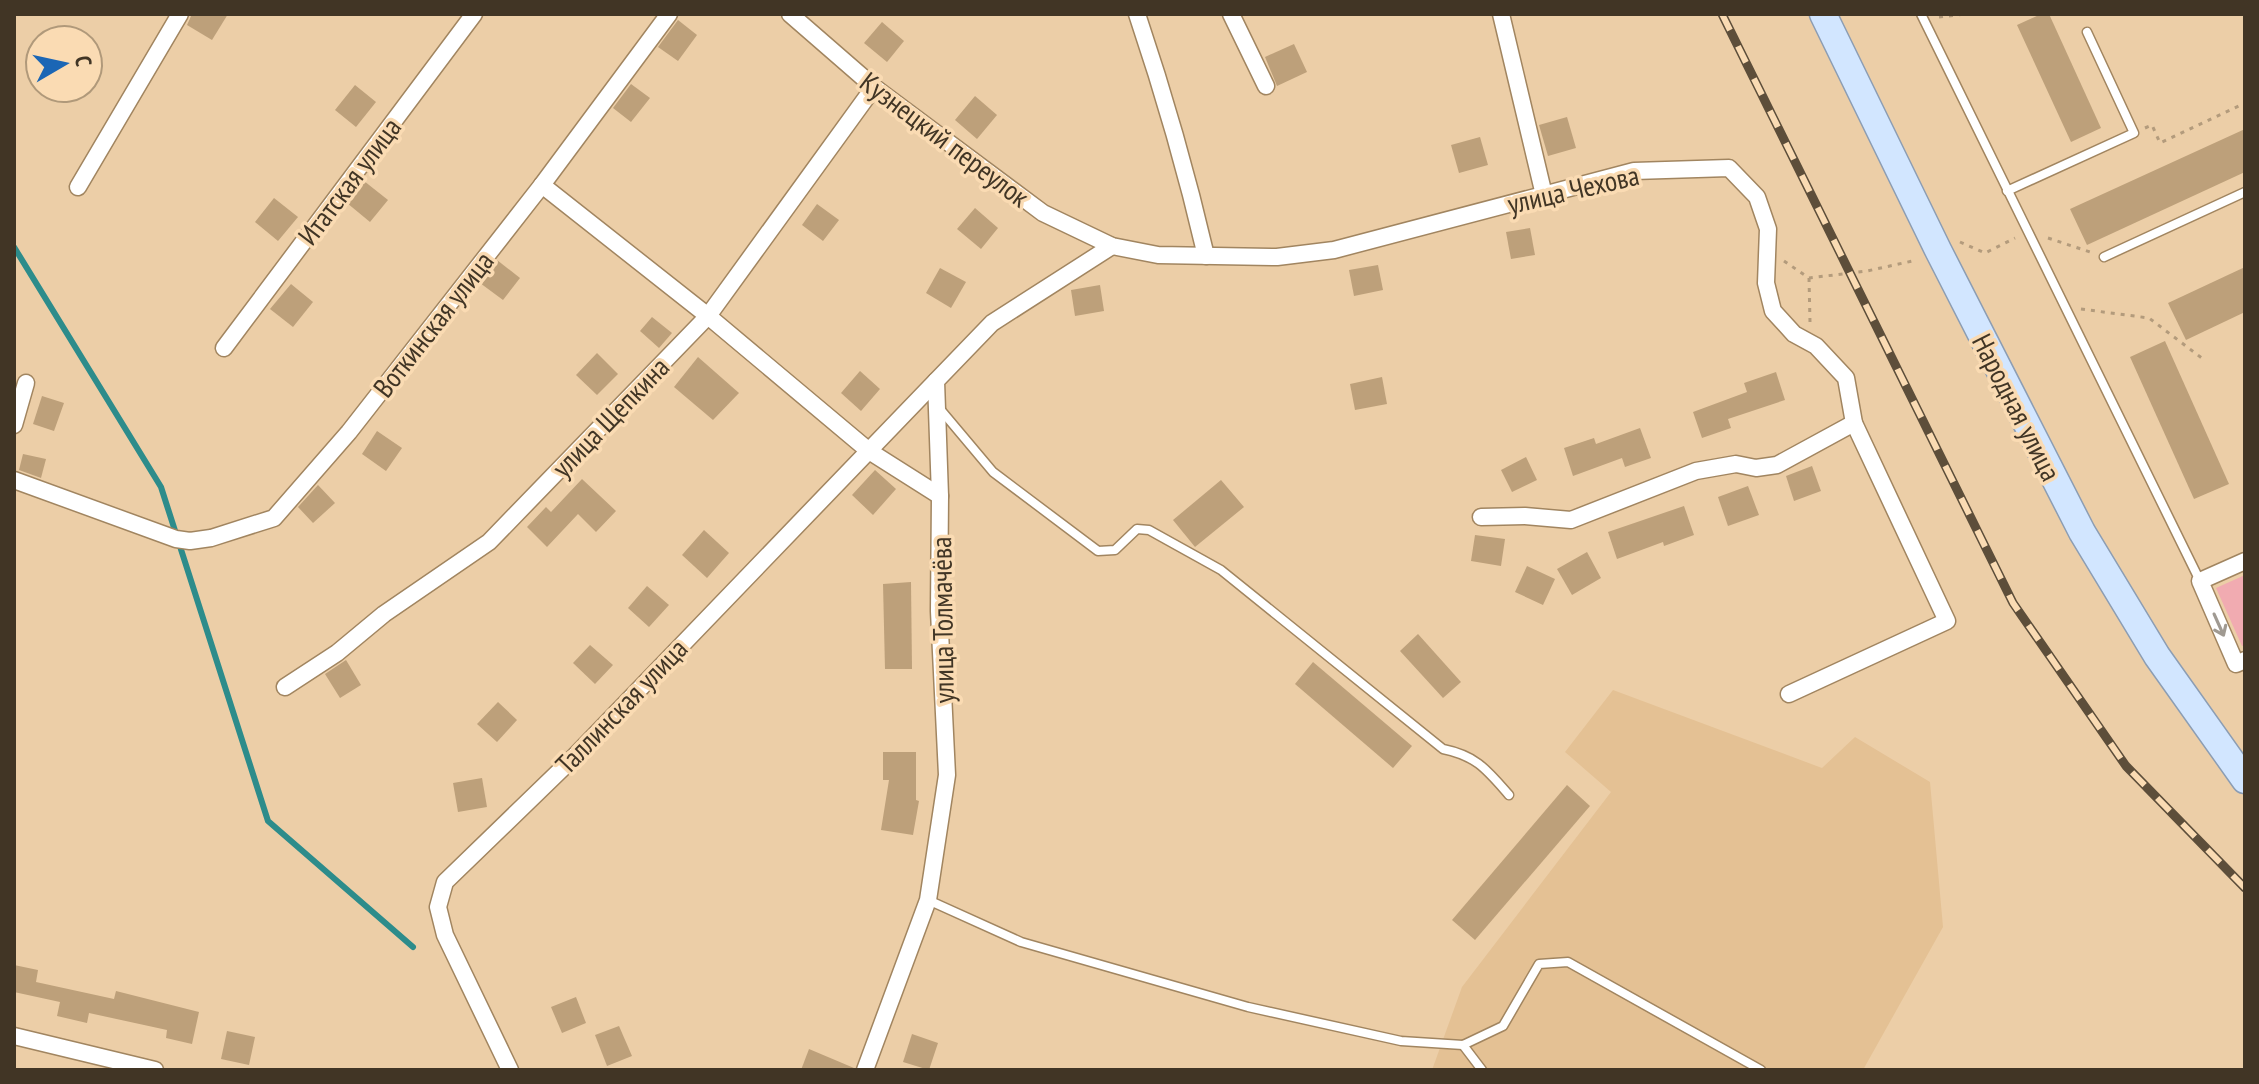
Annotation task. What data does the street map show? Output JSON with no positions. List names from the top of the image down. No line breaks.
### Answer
{"streets":{"main road":["Народная улица"],"street":["Кузнецкий переулок","Итатская улица","улица Чехова","Воткинская улица","улица Щепкина","улица Толмачёва","Таллинская улица"]},"crossings":[["Кузнецкий переулок","улица Чехова"],["Кузнецкий переулок","улица Щепкина"],["улица Толмачёва","Таллинская улица"]],"north":"right"}
